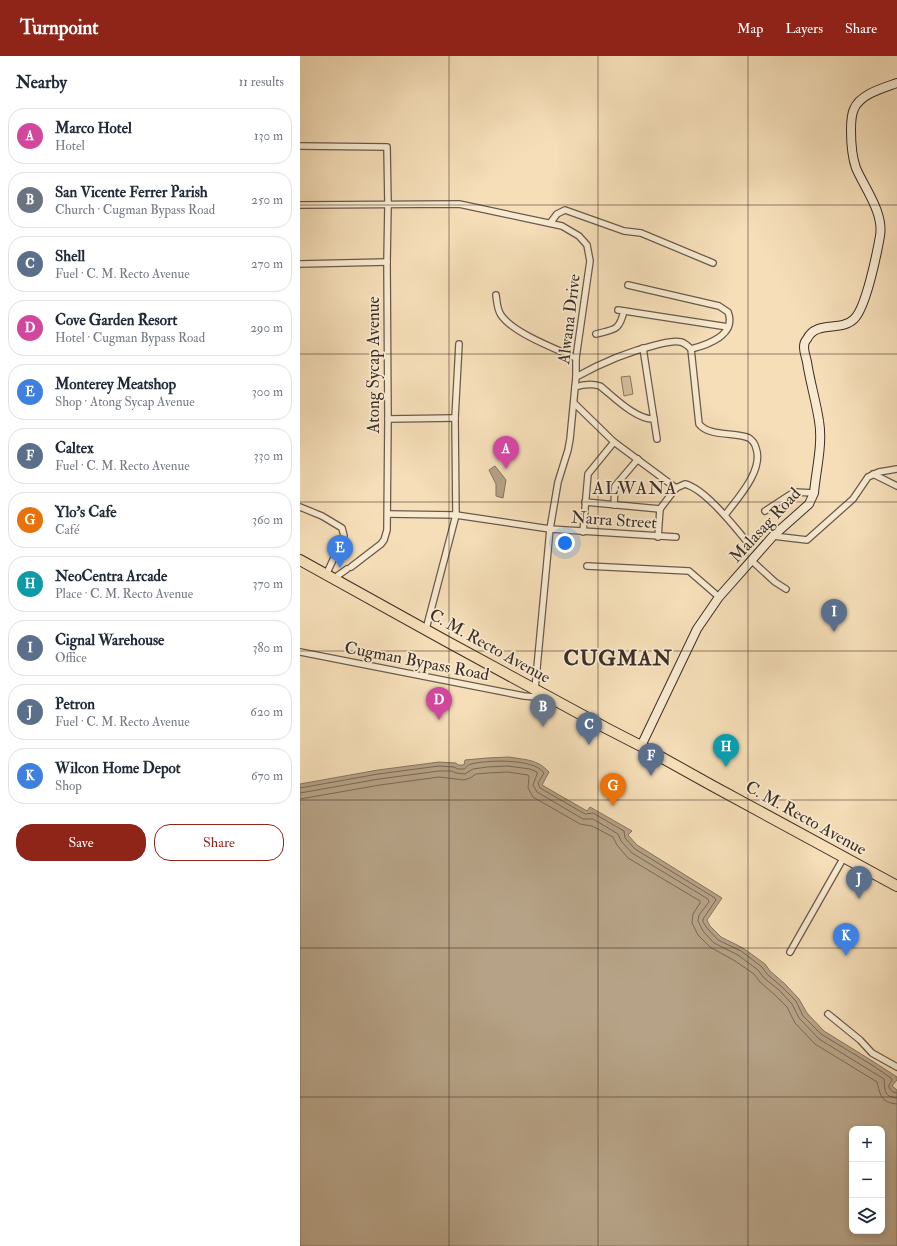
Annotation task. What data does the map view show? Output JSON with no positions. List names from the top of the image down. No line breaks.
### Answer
{"streets":{"highway":["C. M. Recto Avenue"],"street":["Alwana Drive","Atong Sycap Avenue","Narra Street","Malasag Road","Cugman Bypass Road"]},"crossings":[["Alwana Drive","Atong Sycap Avenue"],["Alwana Drive","Narra Street"],["Alwana Drive","C. M. Recto Avenue"],["Atong Sycap Avenue","Narra Street"],["Atong Sycap Avenue","C. M. Recto Avenue"],["Malasag Road","C. M. Recto Avenue"],["C. M. Recto Avenue","Cugman Bypass Road"]],"districts":["ALWANA","CUGMAN"],"page":{"header":"Turnpoint","nav":["Map","Layers","Share"],"heading":["Nearby","11 results"],"list":[{"mark":"A","name":"Marco Hotel","note":"Hotel","value":"130 m"},{"mark":"B","name":"San Vicente Ferrer Parish","note":"Church · Cugman Bypass Road","value":"250 m"},{"mark":"C","name":"Shell","note":"Fuel · C. M. Recto Avenue","value":"270 m"},{"mark":"D","name":"Cove Garden Resort","note":"Hotel · Cugman Bypass Road","value":"290 m"},{"mark":"E","name":"Monterey Meatshop","note":"Shop · Atong Sycap Avenue","value":"300 m"},{"mark":"F","name":"Caltex","note":"Fuel · C. M. Recto Avenue","value":"330 m"},{"mark":"G","name":"Ylo's Cafe","note":"Café","value":"360 m"},{"mark":"H","name":"NeoCentra Arcade","note":"Place · C. M. Recto Avenue","value":"370 m"},{"mark":"I","name":"Cignal Warehouse","note":"Office","value":"380 m"},{"mark":"J","name":"Petron","note":"Fuel · C. M. Recto Avenue","value":"620 m"},{"mark":"K","name":"Wilcon Home Depot","note":"Shop","value":"670 m"}],"pins":["A","E","I","D","B","C","H","F","G","J","K"],"buttons":["Save","Share"],"map_buttons":["+","−"]}}
